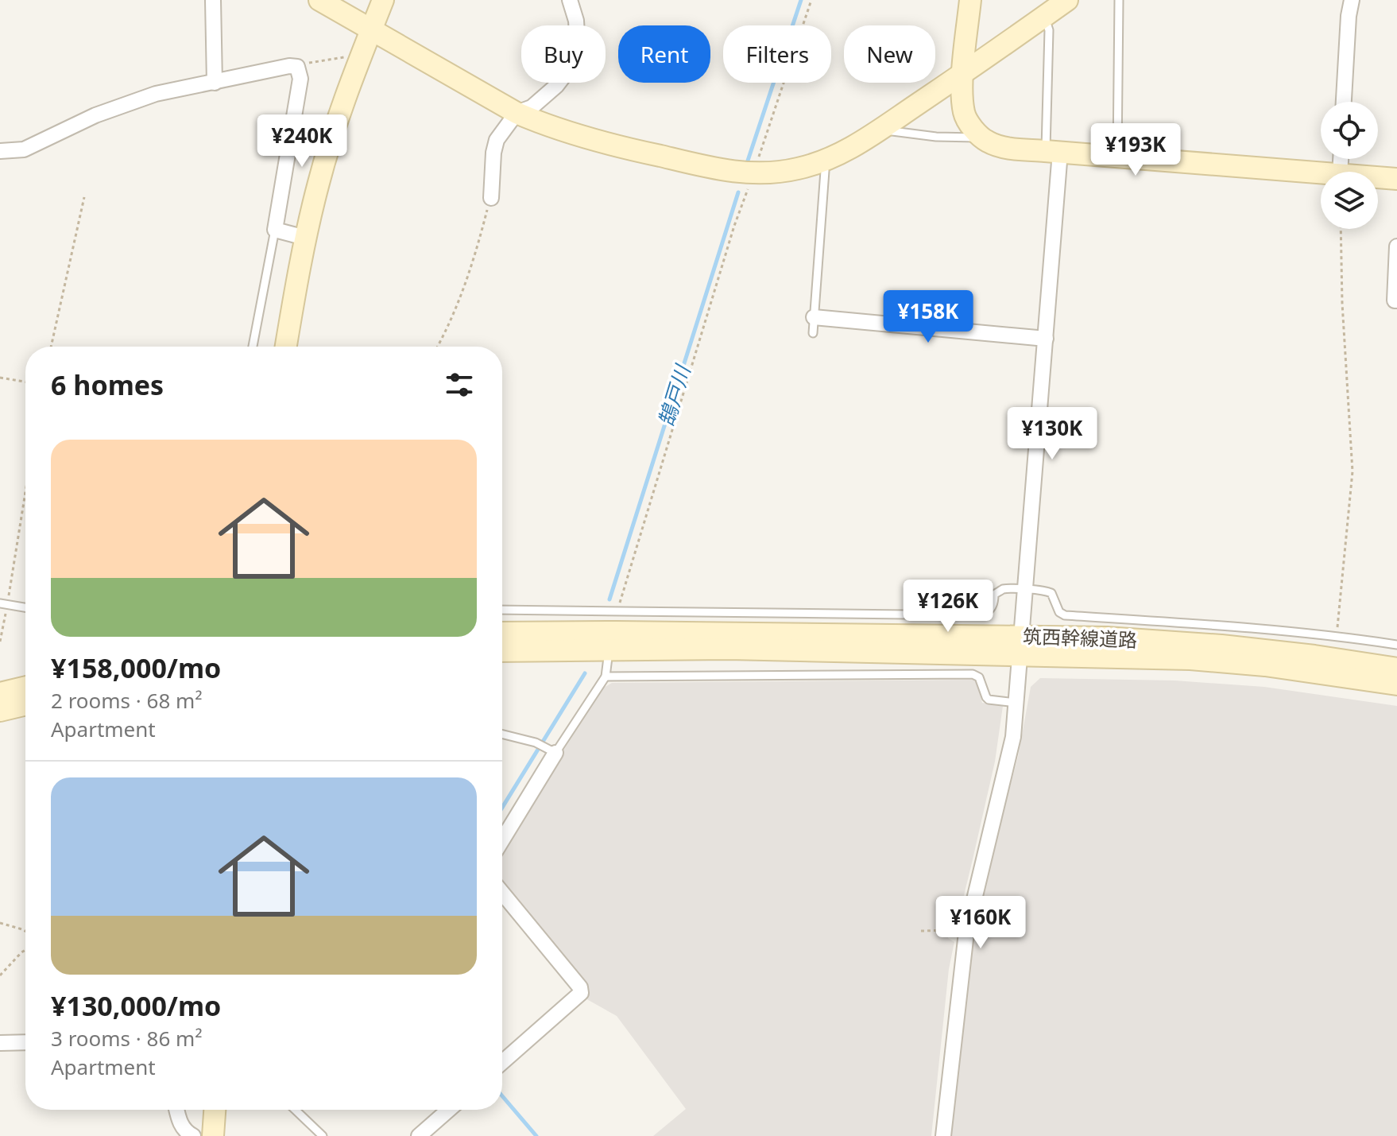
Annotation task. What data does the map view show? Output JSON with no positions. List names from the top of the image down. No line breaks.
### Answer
{"streets":{"street":["筑西幹線道路"]},"water":["鵠戸川"],"page":{"chip":["Buy","Rent","Filters","New"],"price":["¥240K","¥193K","¥158K","¥130K","¥126K","¥160K"],"heading":"6 homes","list":[{"name":"¥158,000/mo","note":"2 rooms · 68 m² · Apartment"},{"name":"¥130,000/mo","note":"3 rooms · 86 m² · Apartment"}]}}
